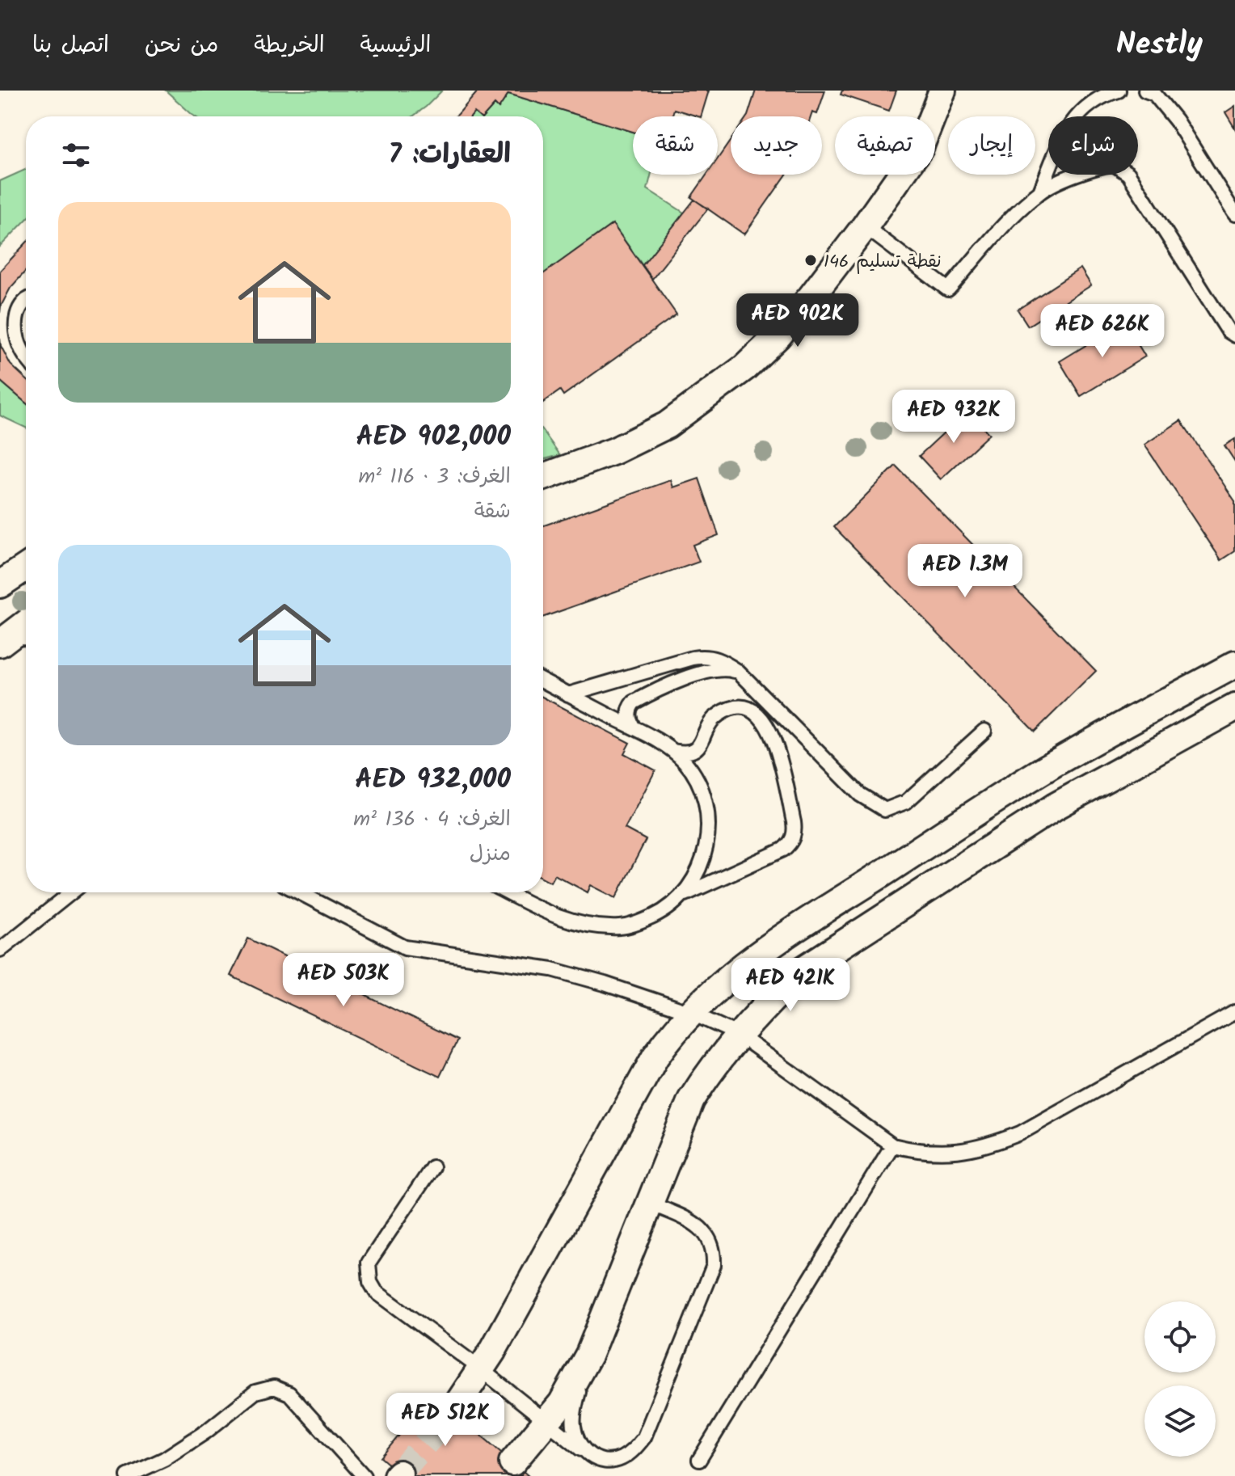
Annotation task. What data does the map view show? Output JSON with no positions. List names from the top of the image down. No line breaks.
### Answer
{"places":["نقطة تسليم 146"],"page":{"header":"Nestly","nav":["الرئيسية","الخريطة","من نحن","اتصل بنا"],"chip":["شراء","إيجار","تصفية","جديد","شقة"],"heading":"العقارات: 7","list":[{"name":"AED 902,000","note":"الغرف: 3 · 116 m² · شقة"},{"name":"AED 932,000","note":"الغرف: 4 · 136 m² · منزل"}],"price":["AED 902K","AED 626K","AED 932K","AED 1.3M","AED 503K","AED 421K","AED 512K"]}}
